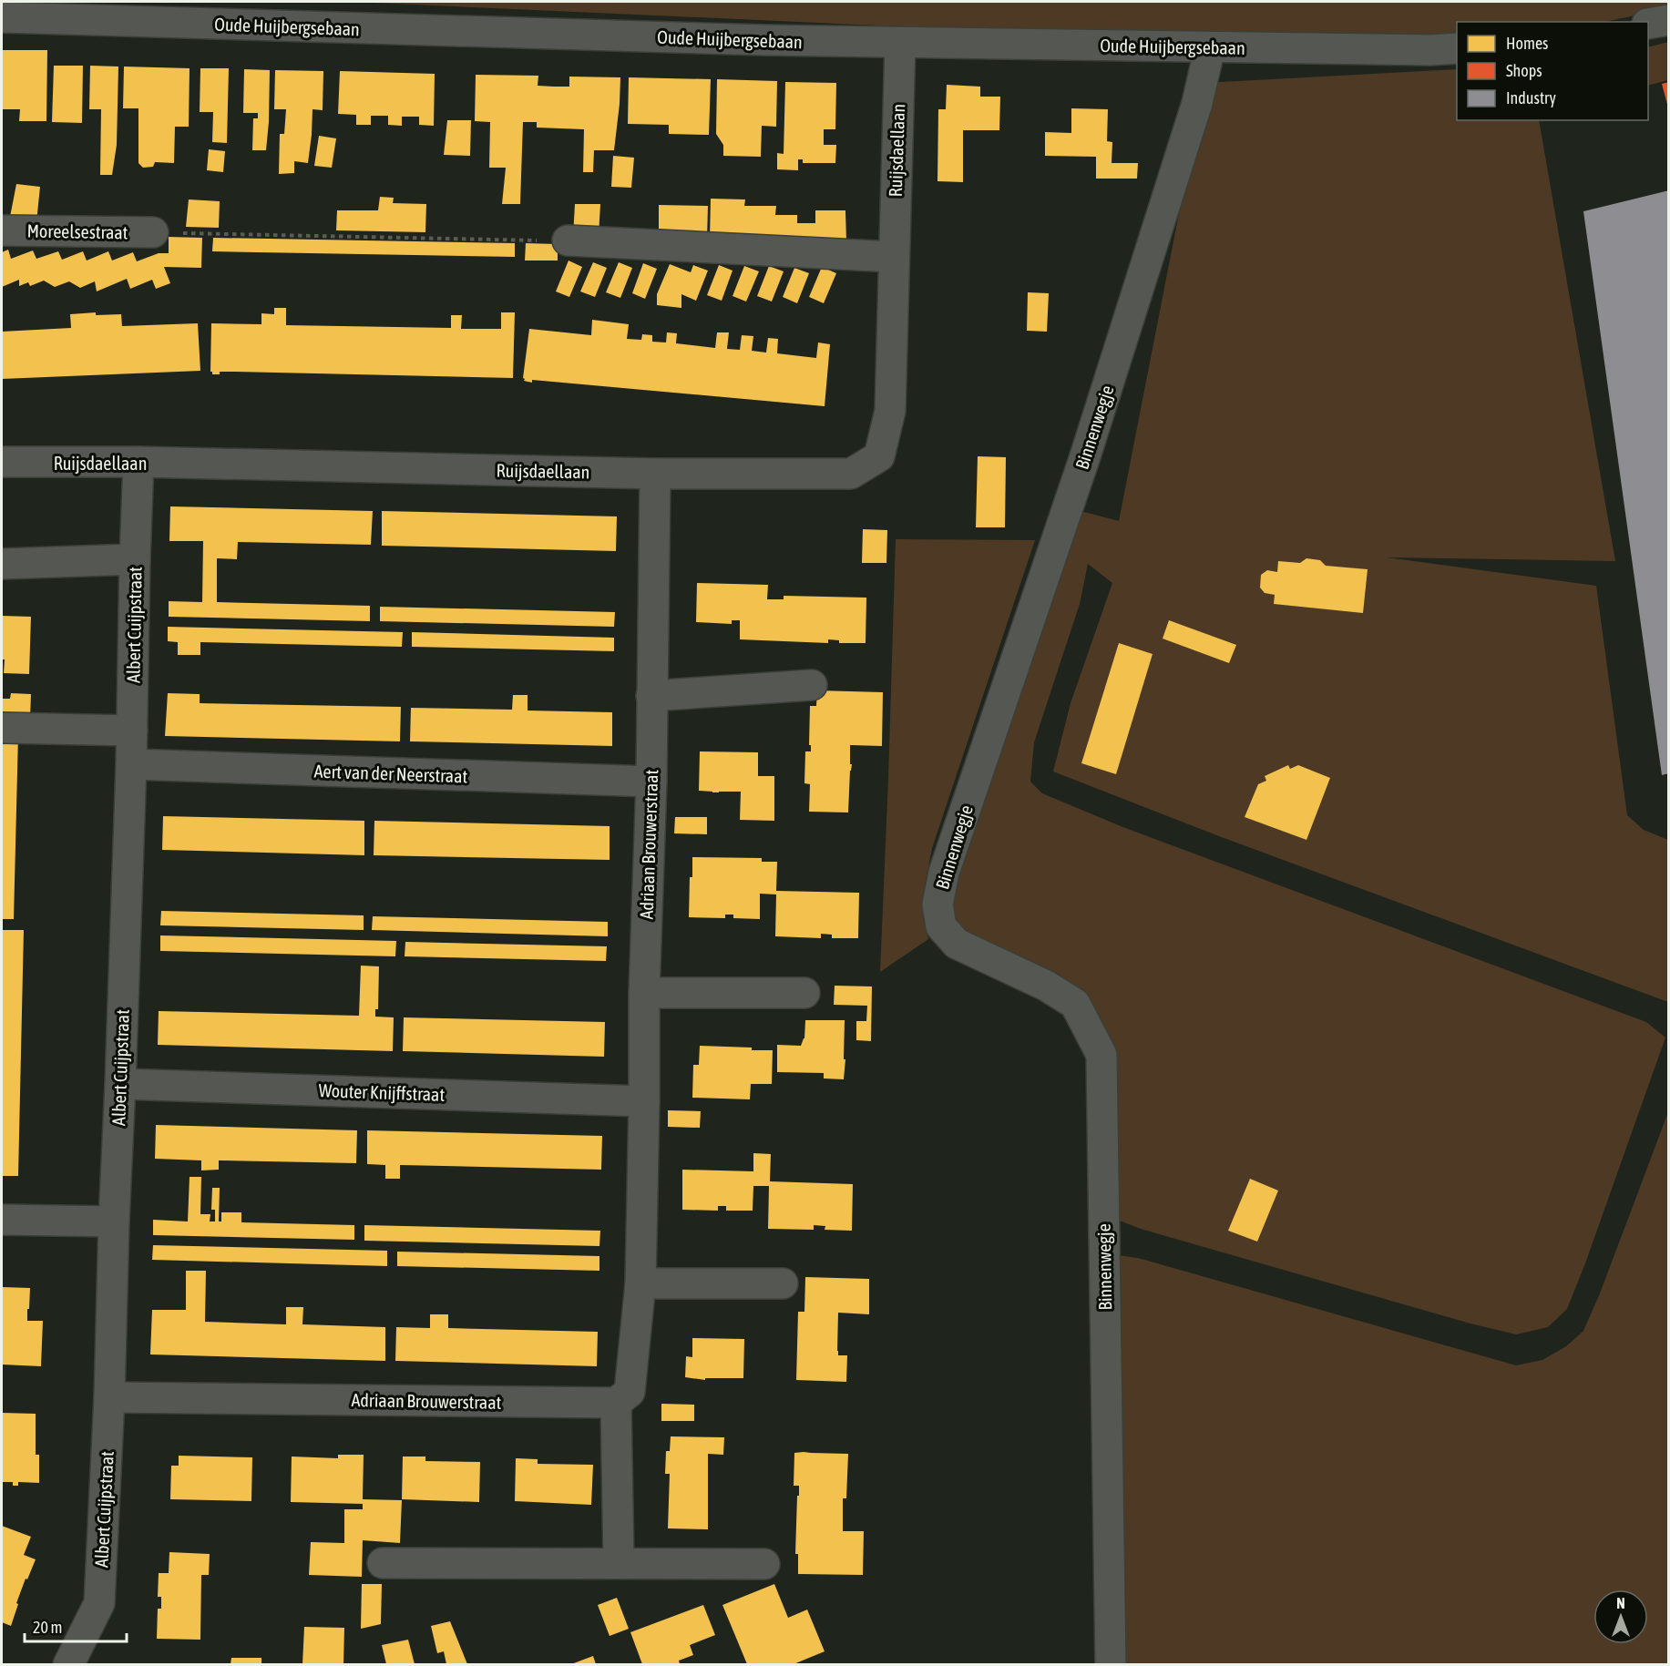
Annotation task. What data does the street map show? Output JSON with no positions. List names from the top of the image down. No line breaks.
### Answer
{"streets":{"street":["Oude Huijbergsebaan","Ruijsdaellaan","Moreelsestraat","Binnenwegje","Albert Cuijpstraat","Aert van der Neerstraat","Adriaan Brouwerstraat","Wouter Knijffstraat"]},"crossings":[["Oude Huijbergsebaan","Ruijsdaellaan"],["Oude Huijbergsebaan","Binnenwegje"],["Ruijsdaellaan","Albert Cuijpstraat"],["Ruijsdaellaan","Adriaan Brouwerstraat"],["Albert Cuijpstraat","Aert van der Neerstraat"],["Albert Cuijpstraat","Adriaan Brouwerstraat"],["Albert Cuijpstraat","Wouter Knijffstraat"],["Aert van der Neerstraat","Adriaan Brouwerstraat"],["Adriaan Brouwerstraat","Wouter Knijffstraat"]],"legend":["Homes","Shops","Industry"],"scale_bar":"20 m","north":"top"}
